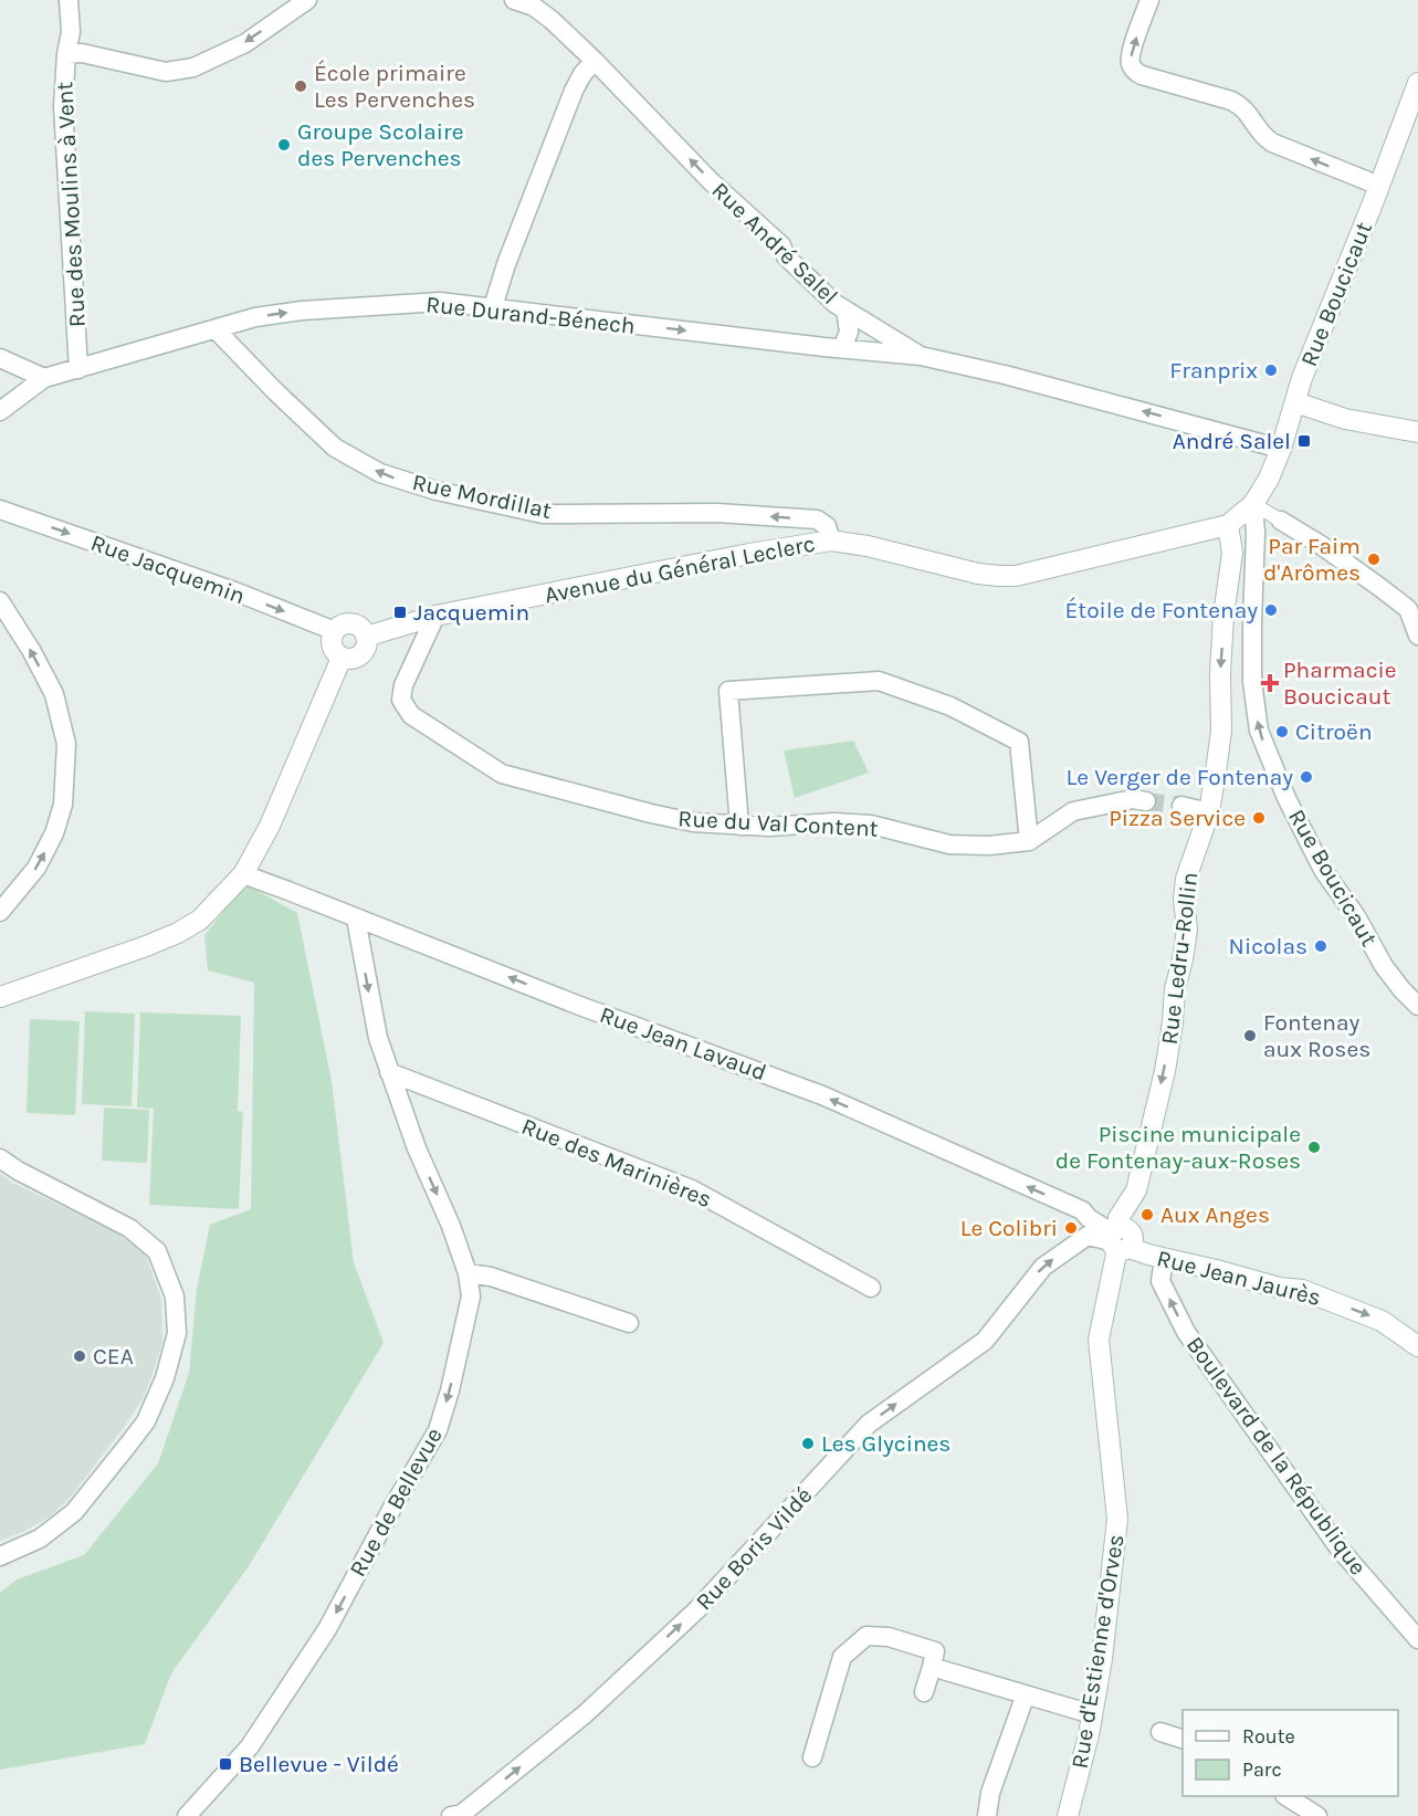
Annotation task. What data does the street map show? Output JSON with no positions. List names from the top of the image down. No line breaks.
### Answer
{"streets":{"street":["Rue des Moulins à Vent","Rue André Salel","Rue Boucicaut","Rue Durand-Bénech","Rue Mordillat","Rue Jacquemin","Avenue du Général Leclerc","Rue du Val Content","Rue Ledru-Rollin","Rue Jean Lavaud","Rue des Marinières","Rue Jean Jaurès","Boulevard de la République","Rue de Bellevue","Rue Boris Vildé","Rue d'Estienne d'Orves"]},"crossings":[["Rue des Moulins à Vent","Rue Durand-Bénech"],["Rue André Salel","Rue Boucicaut"],["Rue André Salel","Rue Durand-Bénech"],["Rue Boucicaut","Avenue du Général Leclerc"],["Rue Boucicaut","Rue Ledru-Rollin"],["Rue Durand-Bénech","Rue Mordillat"],["Rue Mordillat","Avenue du Général Leclerc"],["Rue Jacquemin","Avenue du Général Leclerc"],["Avenue du Général Leclerc","Rue du Val Content"],["Avenue du Général Leclerc","Rue Ledru-Rollin"],["Rue Ledru-Rollin","Rue Jean Lavaud"],["Rue Ledru-Rollin","Rue Jean Jaurès"],["Rue Ledru-Rollin","Rue d'Estienne d'Orves"],["Rue Jean Lavaud","Rue Jean Jaurès"],["Rue Jean Lavaud","Rue de Bellevue"],["Rue Jean Lavaud","Rue Boris Vildé"],["Rue Jean Lavaud","Rue d'Estienne d'Orves"],["Rue des Marinières","Rue de Bellevue"],["Rue Jean Jaurès","Boulevard de la République"],["Rue Jean Jaurès","Rue d'Estienne d'Orves"]],"one_way":["Rue André Salel","Rue Boucicaut","Rue Durand-Bénech","Rue Mordillat","Rue Jacquemin","Rue Ledru-Rollin","Rue Jean Lavaud","Rue Jean Jaurès","Boulevard de la République","Rue de Bellevue","Rue Boris Vildé"],"places":{"other":["École primaire Les Pervenches","Groupe Scolaire des Pervenches","Franprix","Par Faim d'Arômes","Étoile de Fontenay","Citroën","Le Verger de Fontenay","Pizza Service","Nicolas","Fontenay aux Roses","Piscine municipale de Fontenay-aux-Roses","Aux Anges","Le Colibri","CEA","Les Glycines"],"transit":["André Salel","Jacquemin","Bellevue - Vildé"],"health":["Pharmacie Boucicaut"]},"legend":["Route","Parc"]}
